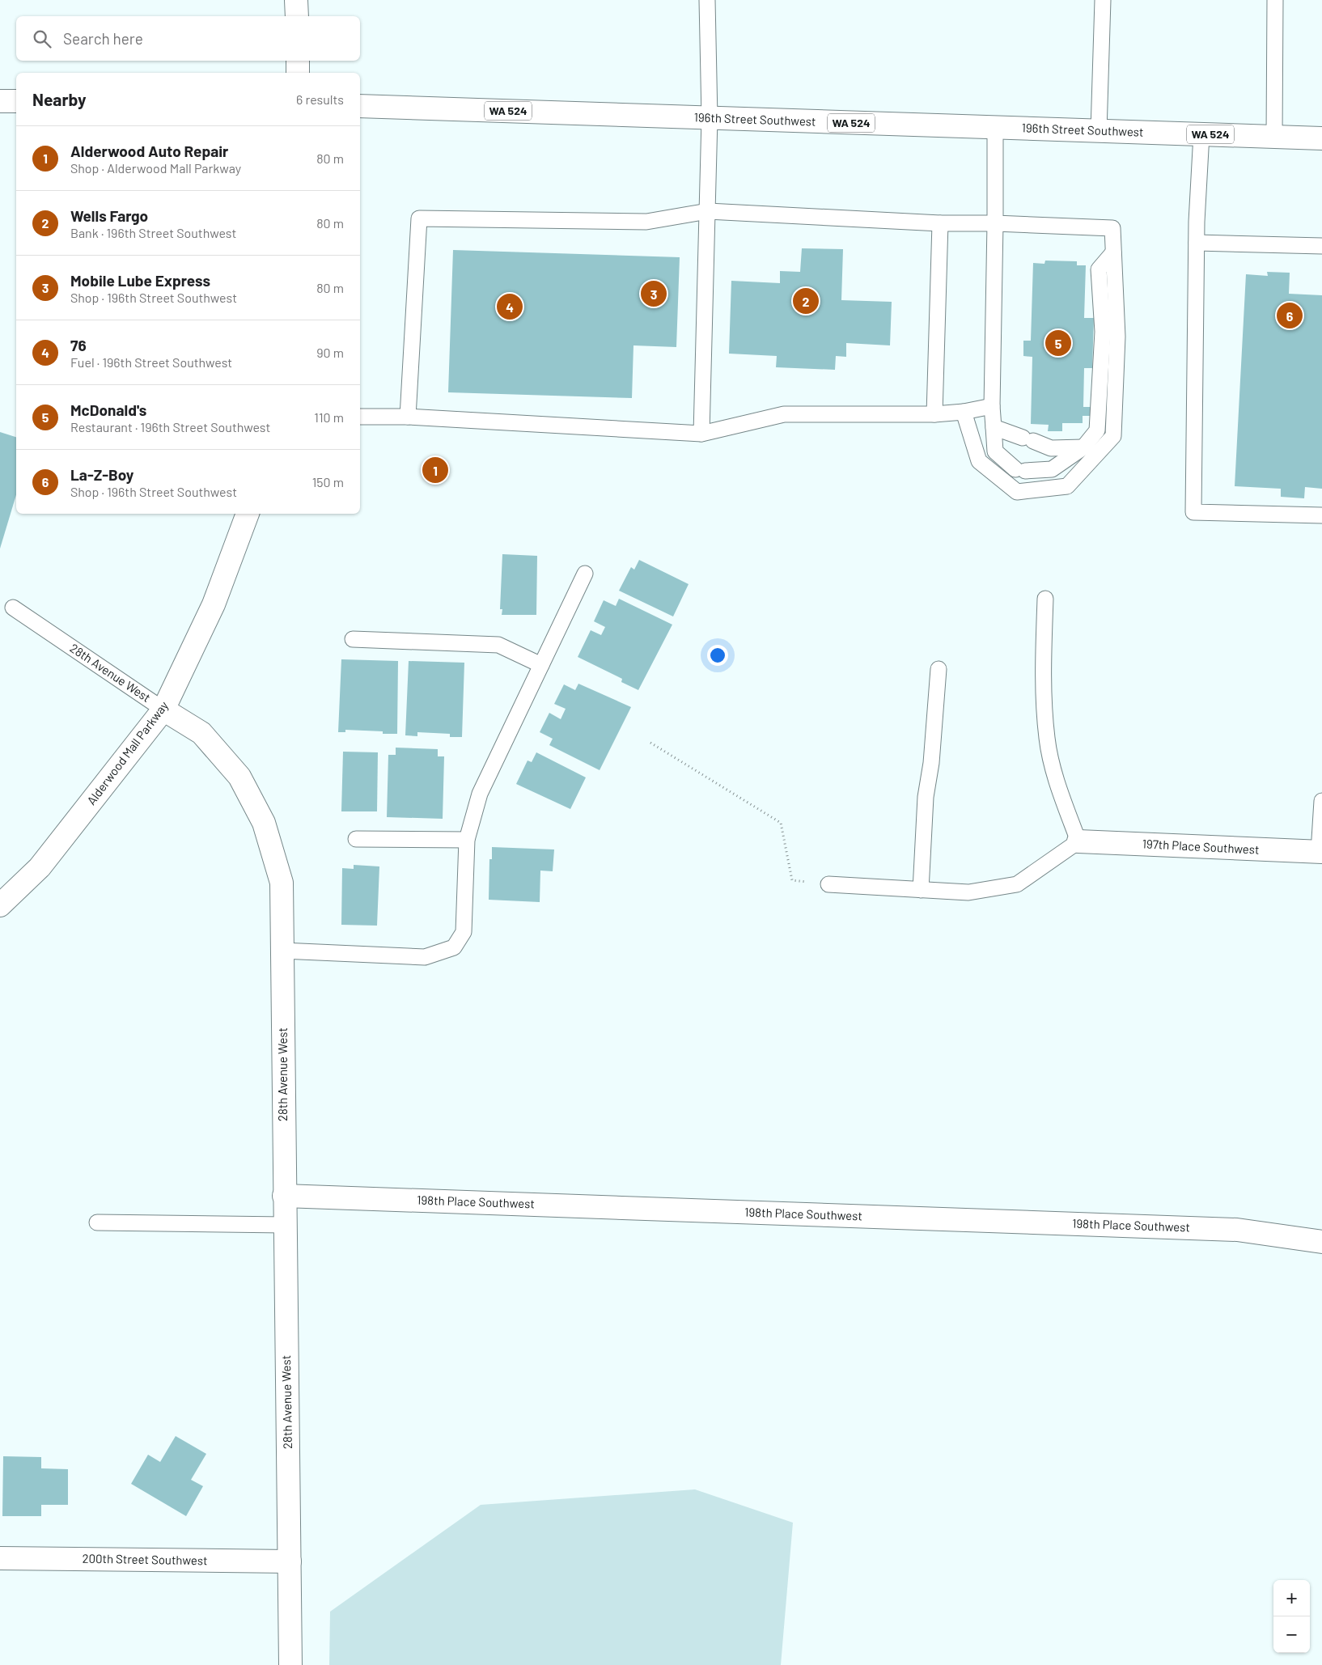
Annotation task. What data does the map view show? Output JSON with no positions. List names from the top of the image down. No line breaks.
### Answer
{"streets":{"street":["WA 524","196th Street Southwest","28th Avenue West","Alderwood Mall Parkway","197th Place Southwest","198th Place Southwest","200th Street Southwest"]},"crossings":[["28th Avenue West","Alderwood Mall Parkway"],["28th Avenue West","198th Place Southwest"],["28th Avenue West","200th Street Southwest"]],"page":{"search":"Search here","heading":["Nearby","6 results"],"list":[{"mark":"1","name":"Alderwood Auto Repair","note":"Shop · Alderwood Mall Parkway","value":"80 m"},{"mark":"2","name":"Wells Fargo","note":"Bank · 196th Street Southwest","value":"80 m"},{"mark":"3","name":"Mobile Lube Express","note":"Shop · 196th Street Southwest","value":"80 m"},{"mark":"4","name":"76","note":"Fuel · 196th Street Southwest","value":"90 m"},{"mark":"5","name":"McDonald's","note":"Restaurant · 196th Street Southwest","value":"110 m"},{"mark":"6","name":"La-Z-Boy","note":"Shop · 196th Street Southwest","value":"150 m"}],"pins":["3","2","4","6","5","1"],"map_buttons":["+","−"]}}
